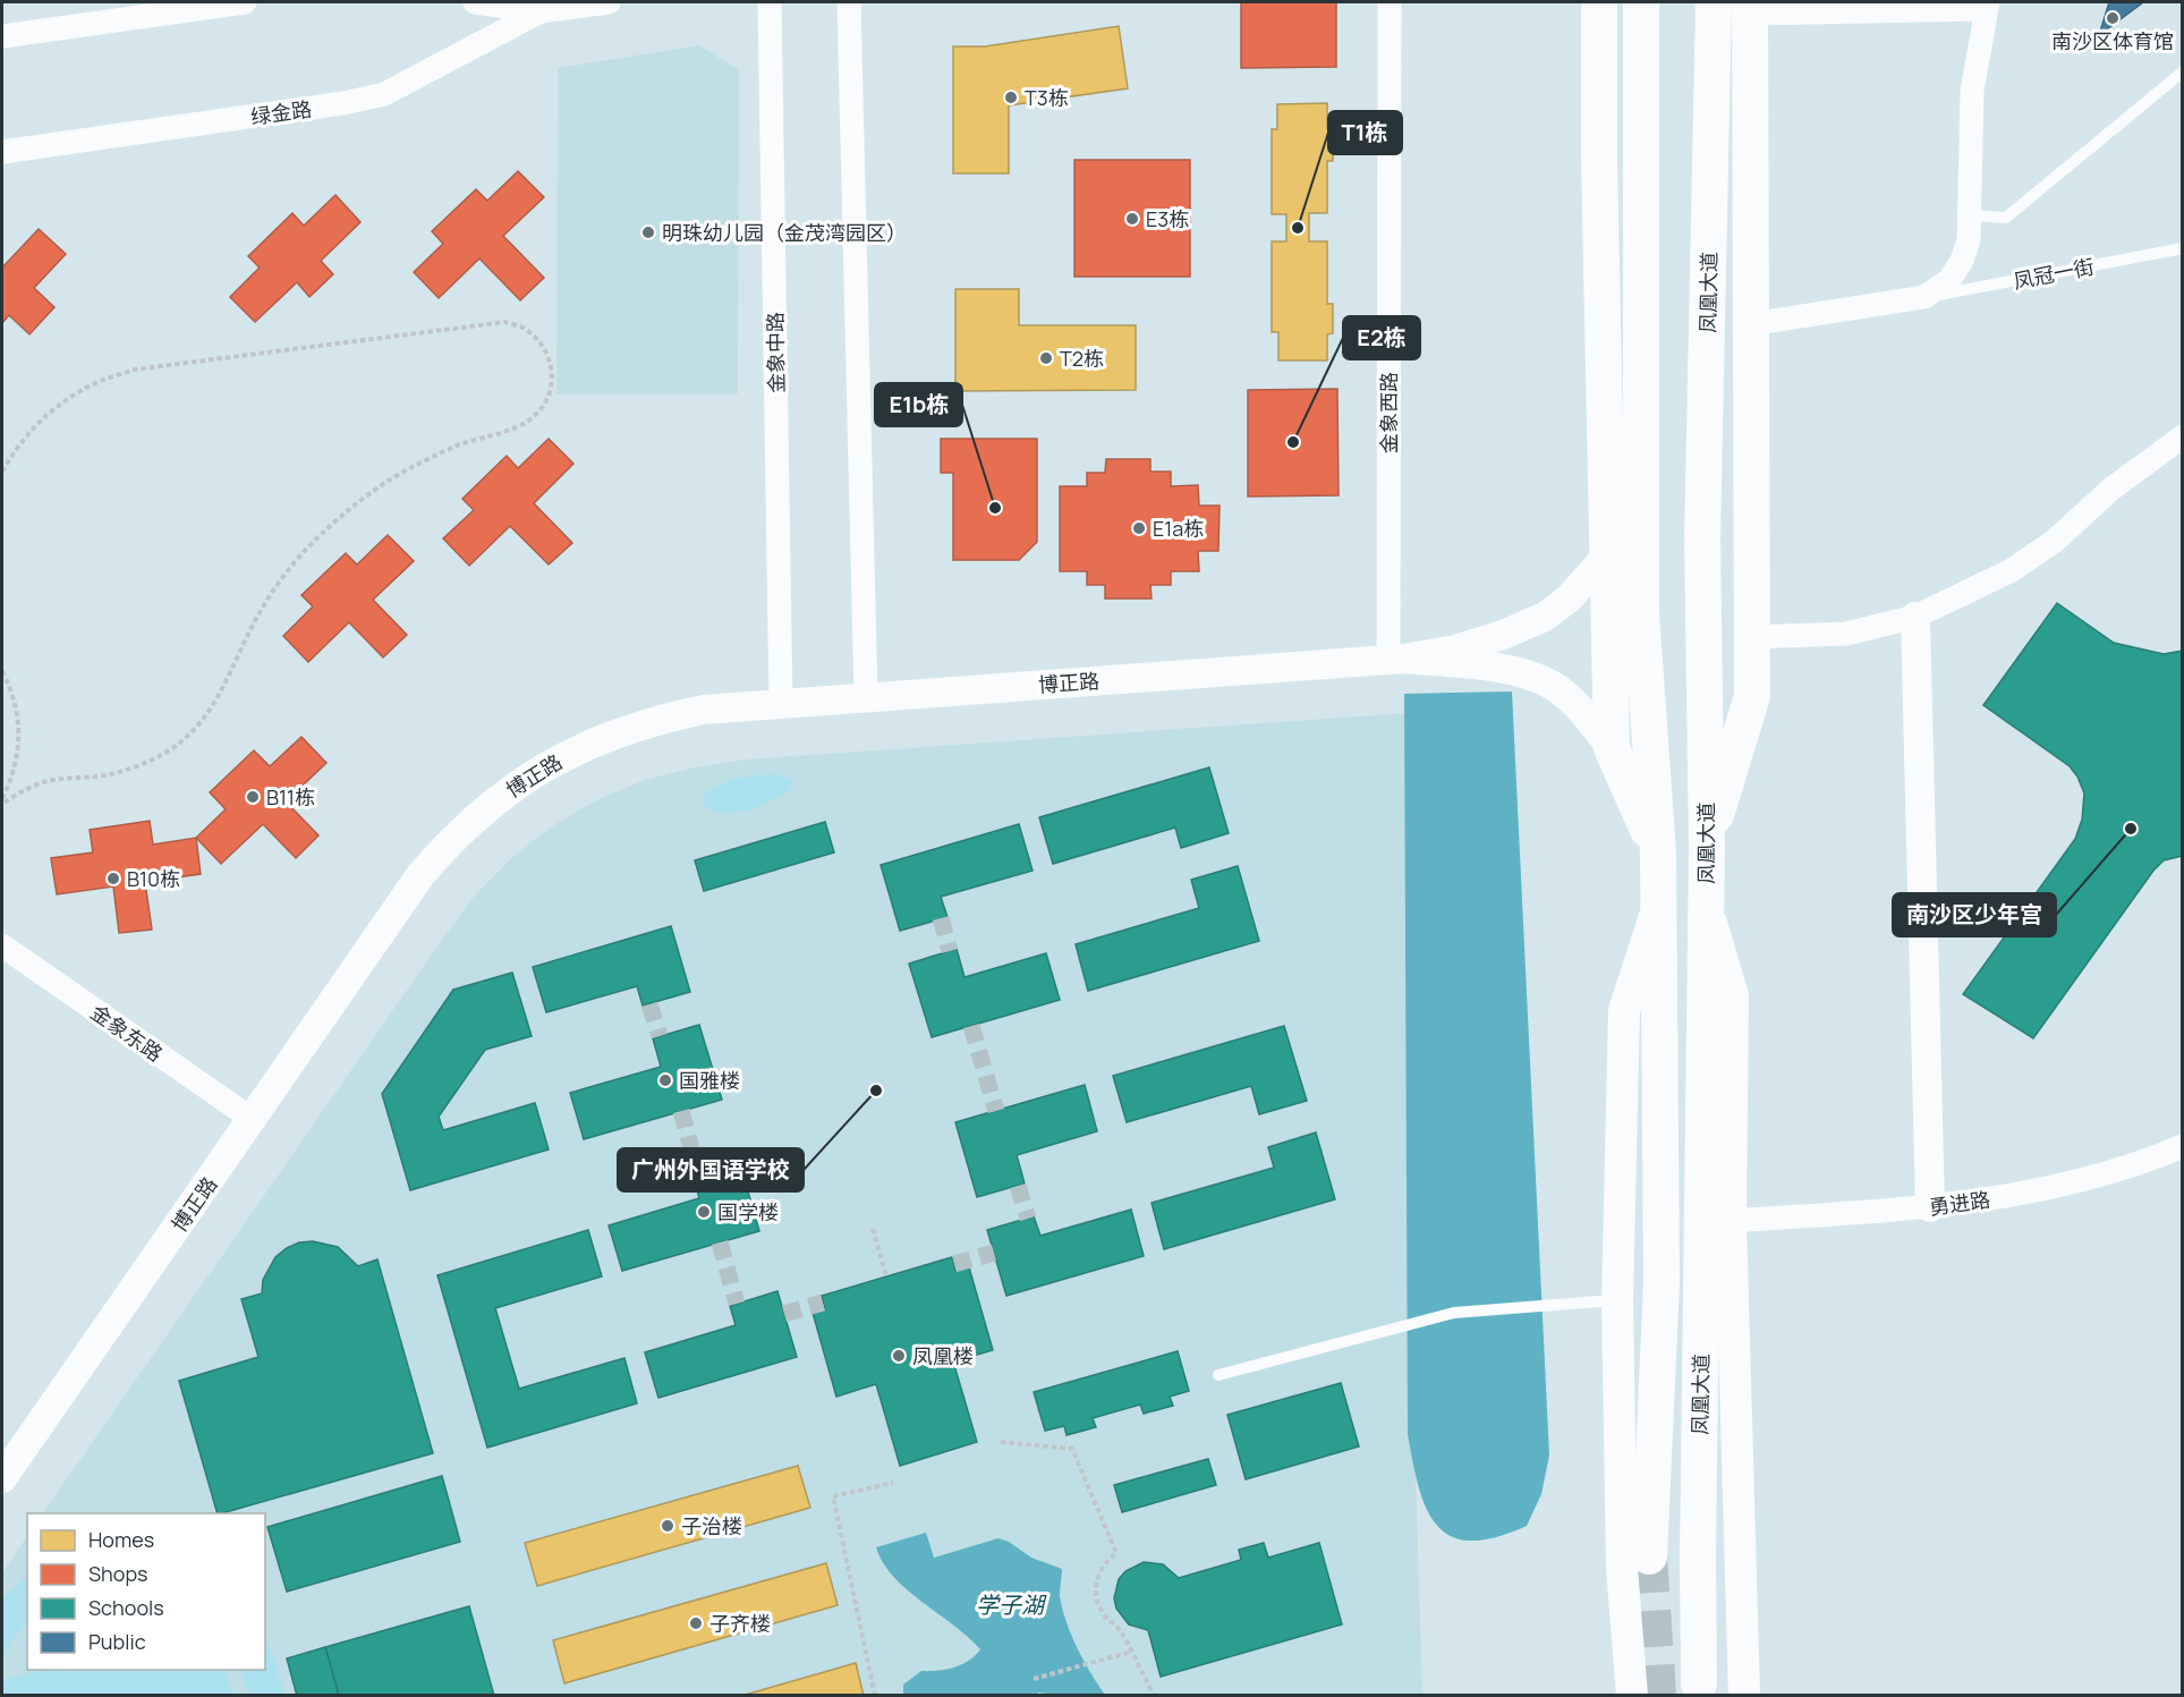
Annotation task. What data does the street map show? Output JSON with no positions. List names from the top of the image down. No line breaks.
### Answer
{"streets":{"main road":["凤凰大道"],"street":["绿金路","金象中路","金象西路","博正路","金象东路","勇进路"],"lane":["凤冠一街"]},"crossings":[["金象中路","博正路"],["金象西路","博正路"],["博正路","金象东路"]],"water":["学子湖"],"places":["南沙区体育馆","T3栋","E3栋","T1栋","明珠幼儿园（金茂湾园区）","T2栋","E2栋","E1b栋","E1a栋","B11栋","南沙区少年宫","B10栋","国雅楼","广州外国语学校","国学楼","凤凰楼","子治楼","子齐楼"],"legend":["Homes","Shops","Schools","Public"]}
